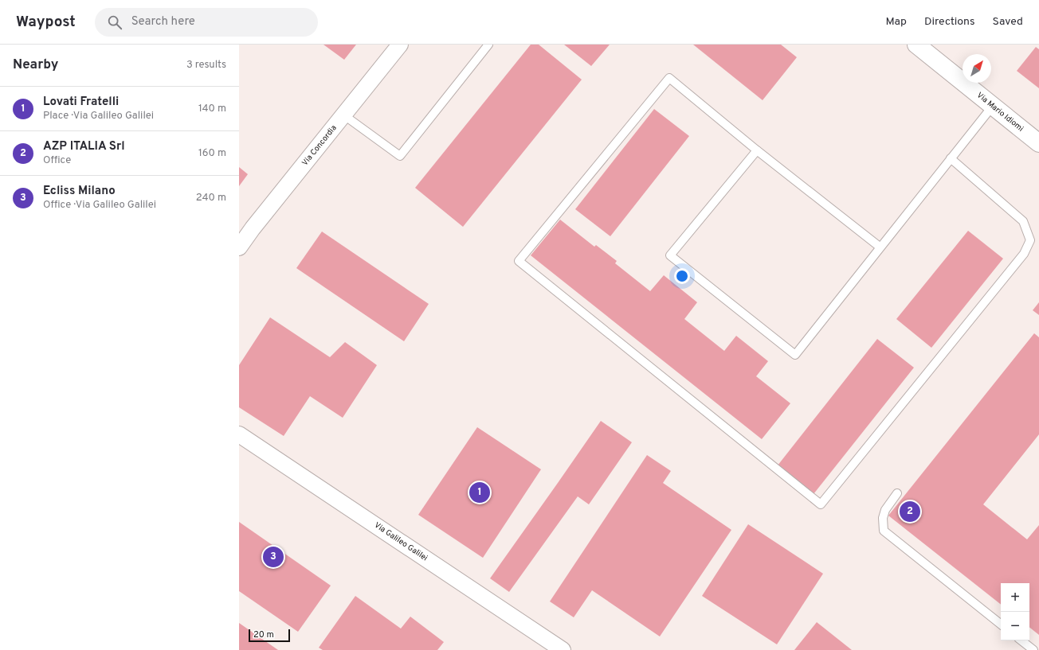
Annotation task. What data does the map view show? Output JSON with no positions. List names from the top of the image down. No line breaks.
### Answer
{"streets":{"street":["Via Mario Idiomi","Via Concordia","Via Galileo Galilei"]},"scale_bar":"20 m","north":"top right","page":{"header":"Waypost","search":"Search here","nav":["Map","Directions","Saved"],"heading":["Nearby","3 results"],"list":[{"mark":"1","name":"Lovati Fratelli","note":"Place · Via Galileo Galilei","value":"140 m"},{"mark":"2","name":"AZP ITALIA Srl","note":"Office","value":"160 m"},{"mark":"3","name":"Ecliss Milano","note":"Office · Via Galileo Galilei","value":"240 m"}],"pins":["1","2","3"],"map_buttons":["+","−"],"scale":"20 m"}}
